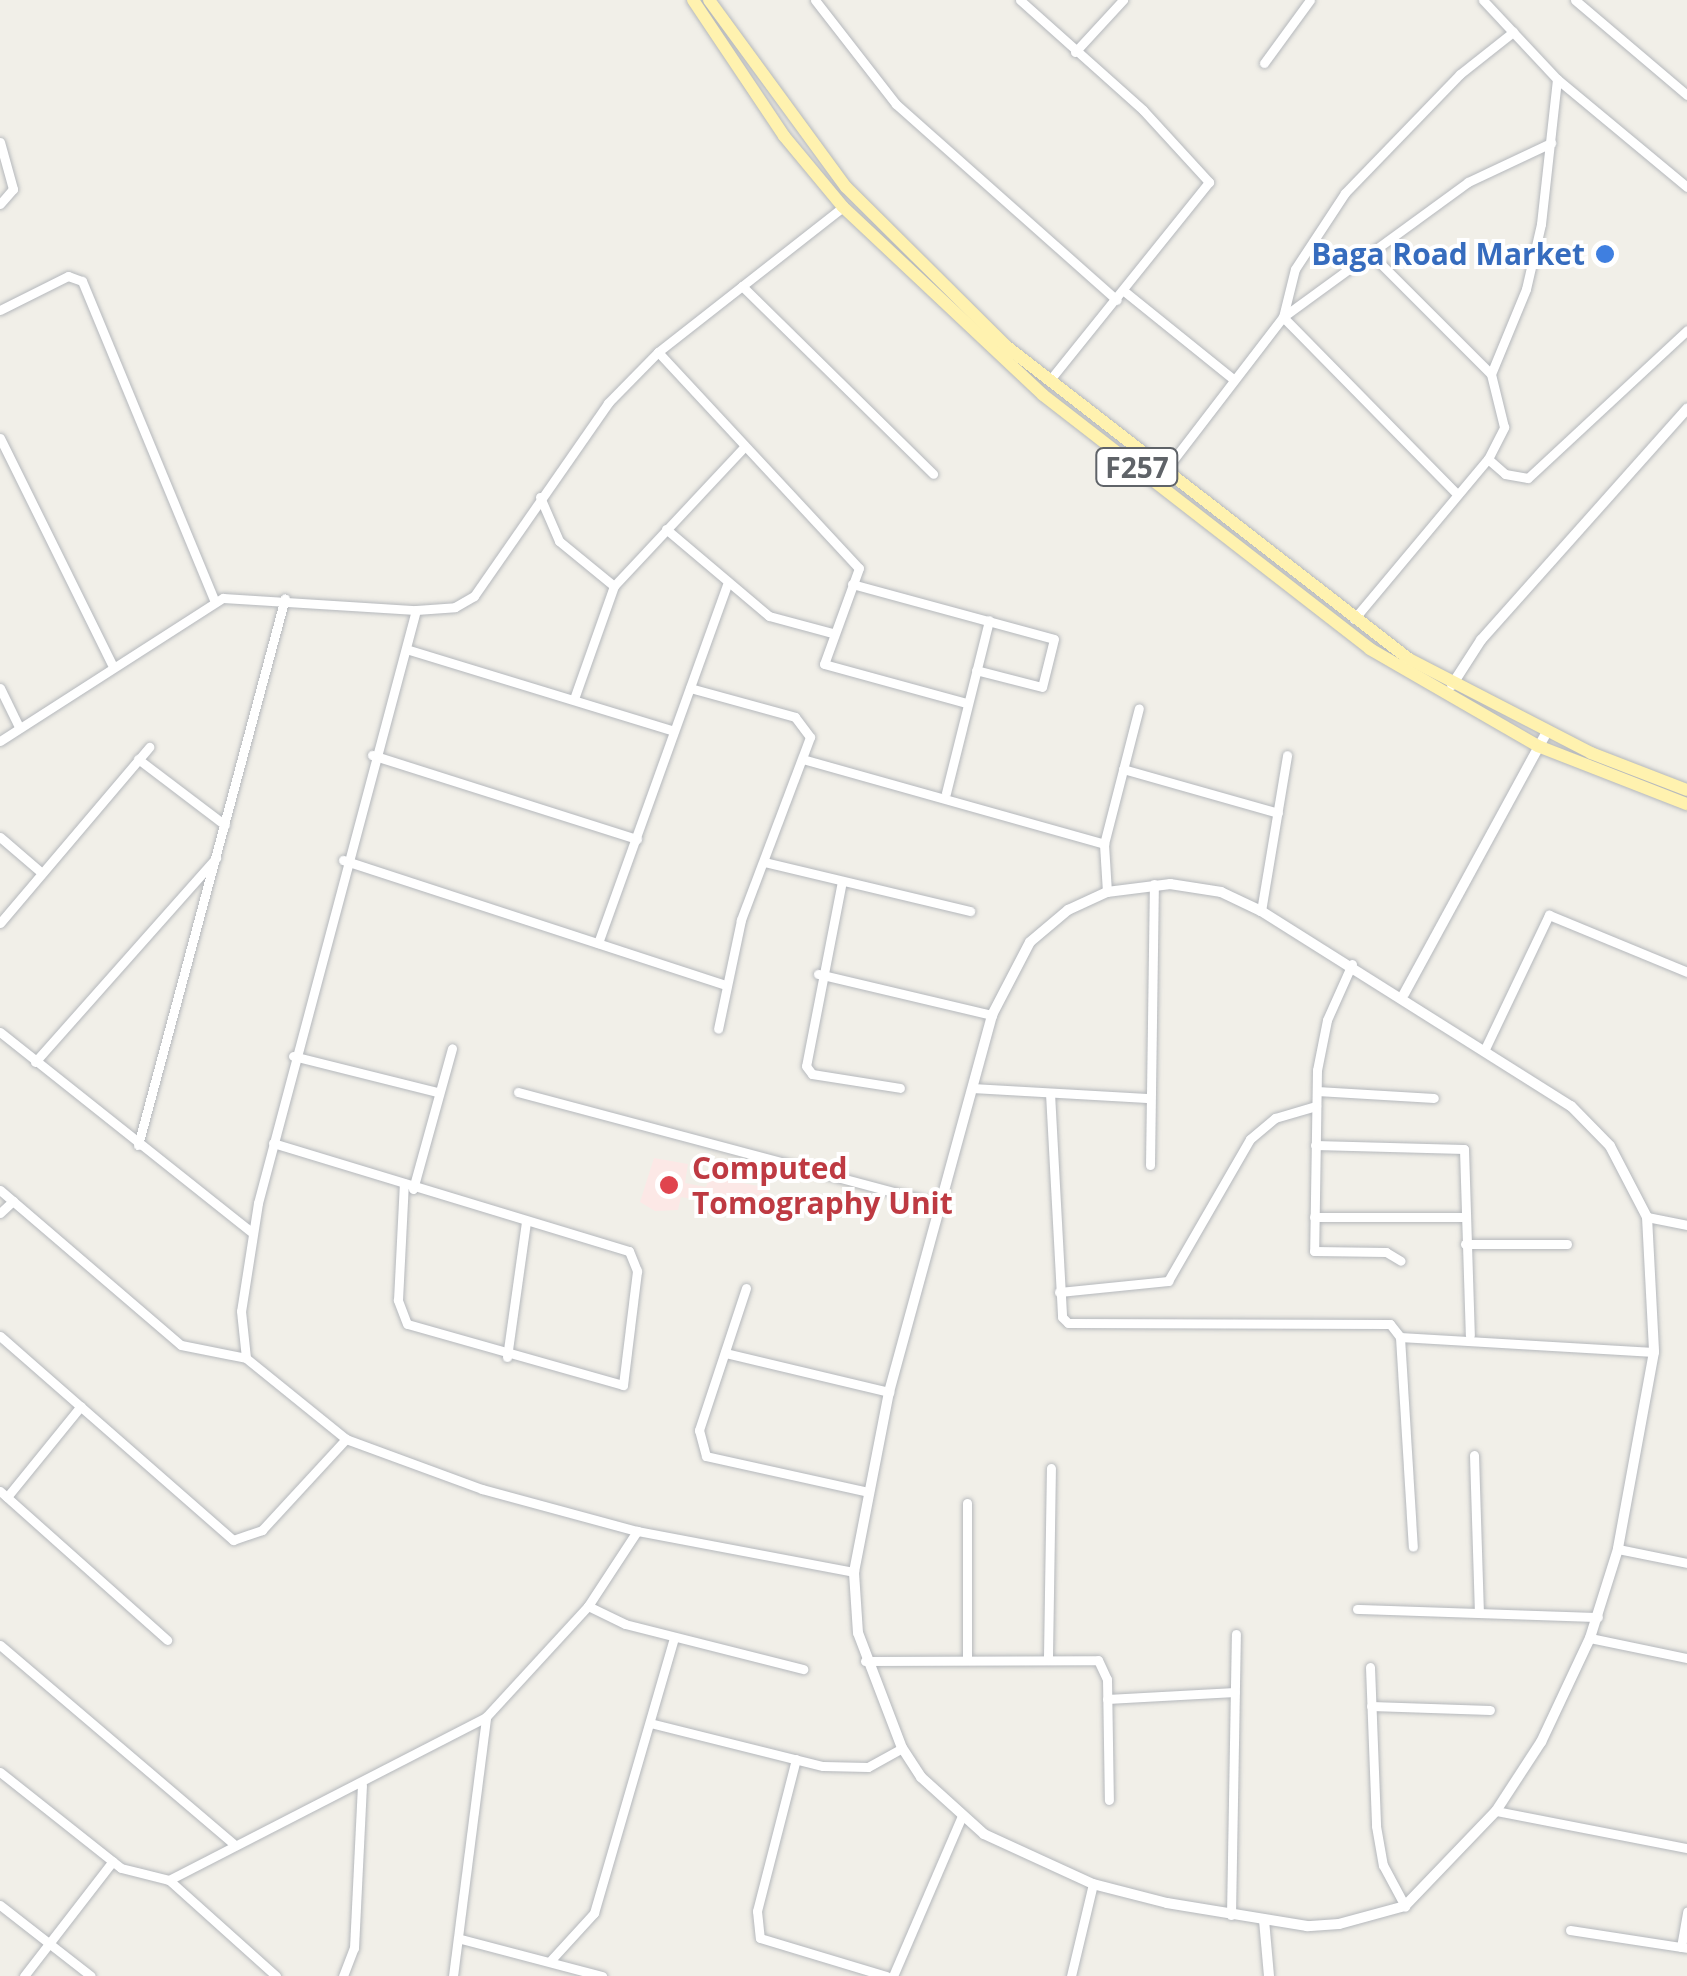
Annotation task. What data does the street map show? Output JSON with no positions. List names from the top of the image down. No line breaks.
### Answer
{"streets":{"main road":["F257"]},"places":["Baga Road Market","Computed Tomography Unit"]}
